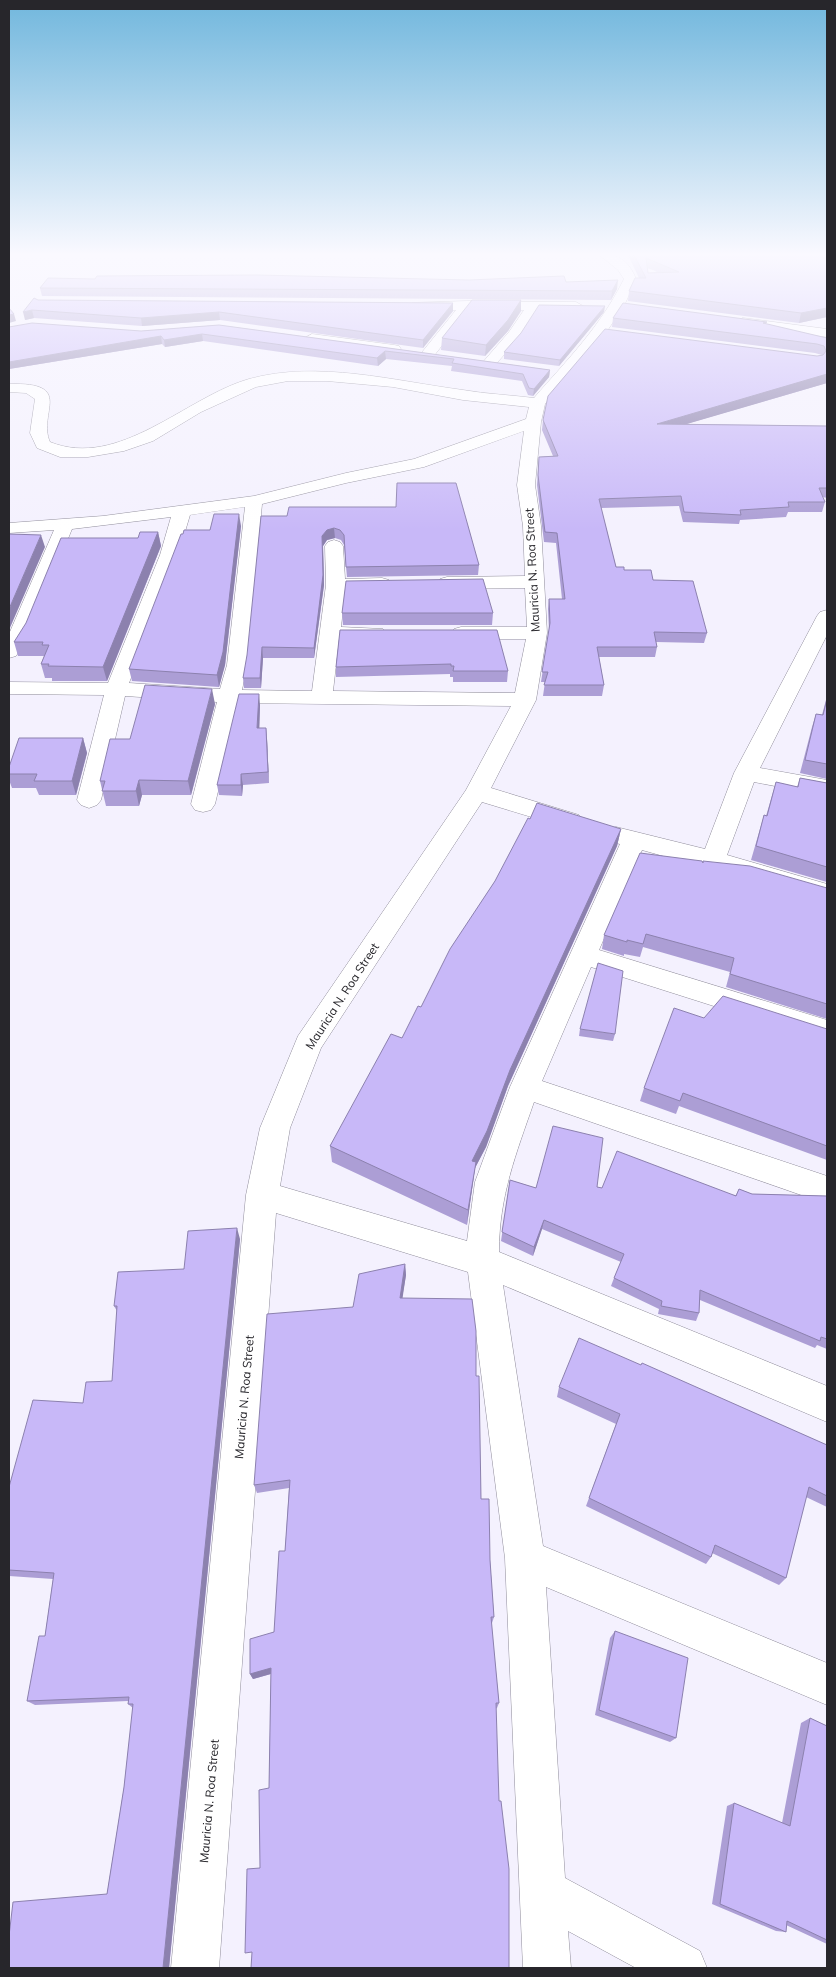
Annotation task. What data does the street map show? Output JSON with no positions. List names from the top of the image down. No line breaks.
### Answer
{"streets":{"street":["Mauricia N. Roa Street"]}}
